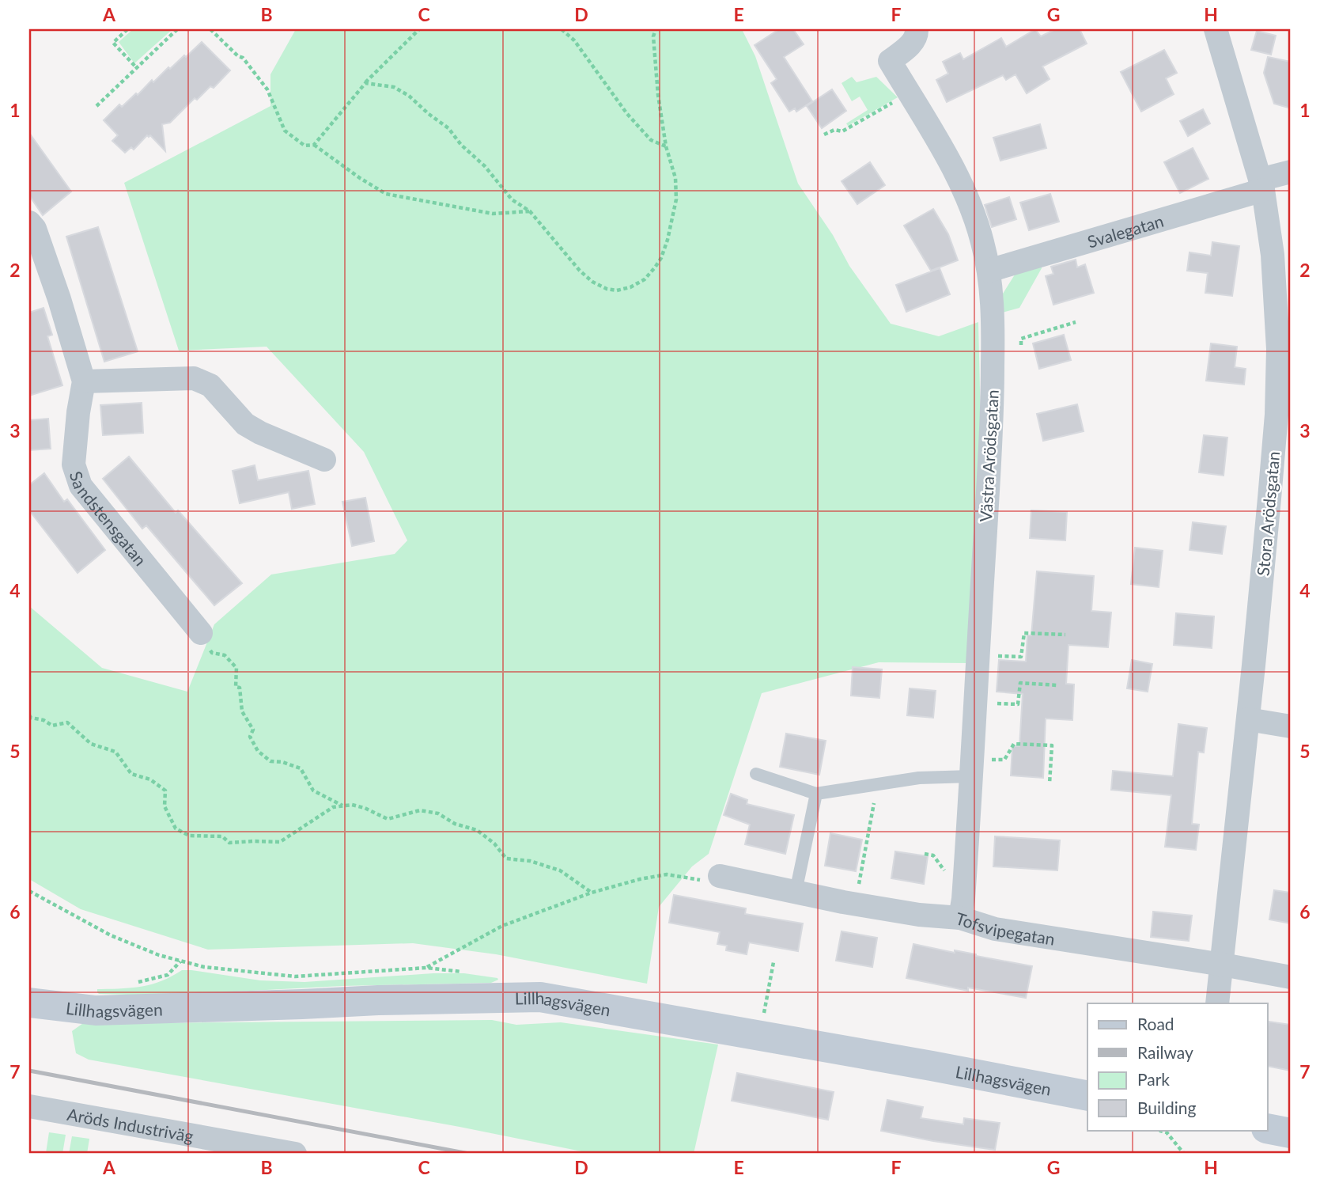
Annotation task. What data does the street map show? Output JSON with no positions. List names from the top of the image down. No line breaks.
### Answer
{"streets":{"street":["Svalegatan","Västra Arödsgatan","Stora Arödsgatan","Sandstensgatan","Tofsvipegatan","Lillhagsvägen","Aröds Industriväg"]},"crossings":[["Svalegatan","Västra Arödsgatan"],["Svalegatan","Stora Arödsgatan"],["Västra Arödsgatan","Tofsvipegatan"],["Stora Arödsgatan","Tofsvipegatan"]],"legend":["Road","Railway","Park","Building"],"grid":{"columns":["A","B","C","D","E","F","G","H"],"rows":["1","2","3","4","5","6","7"]}}
